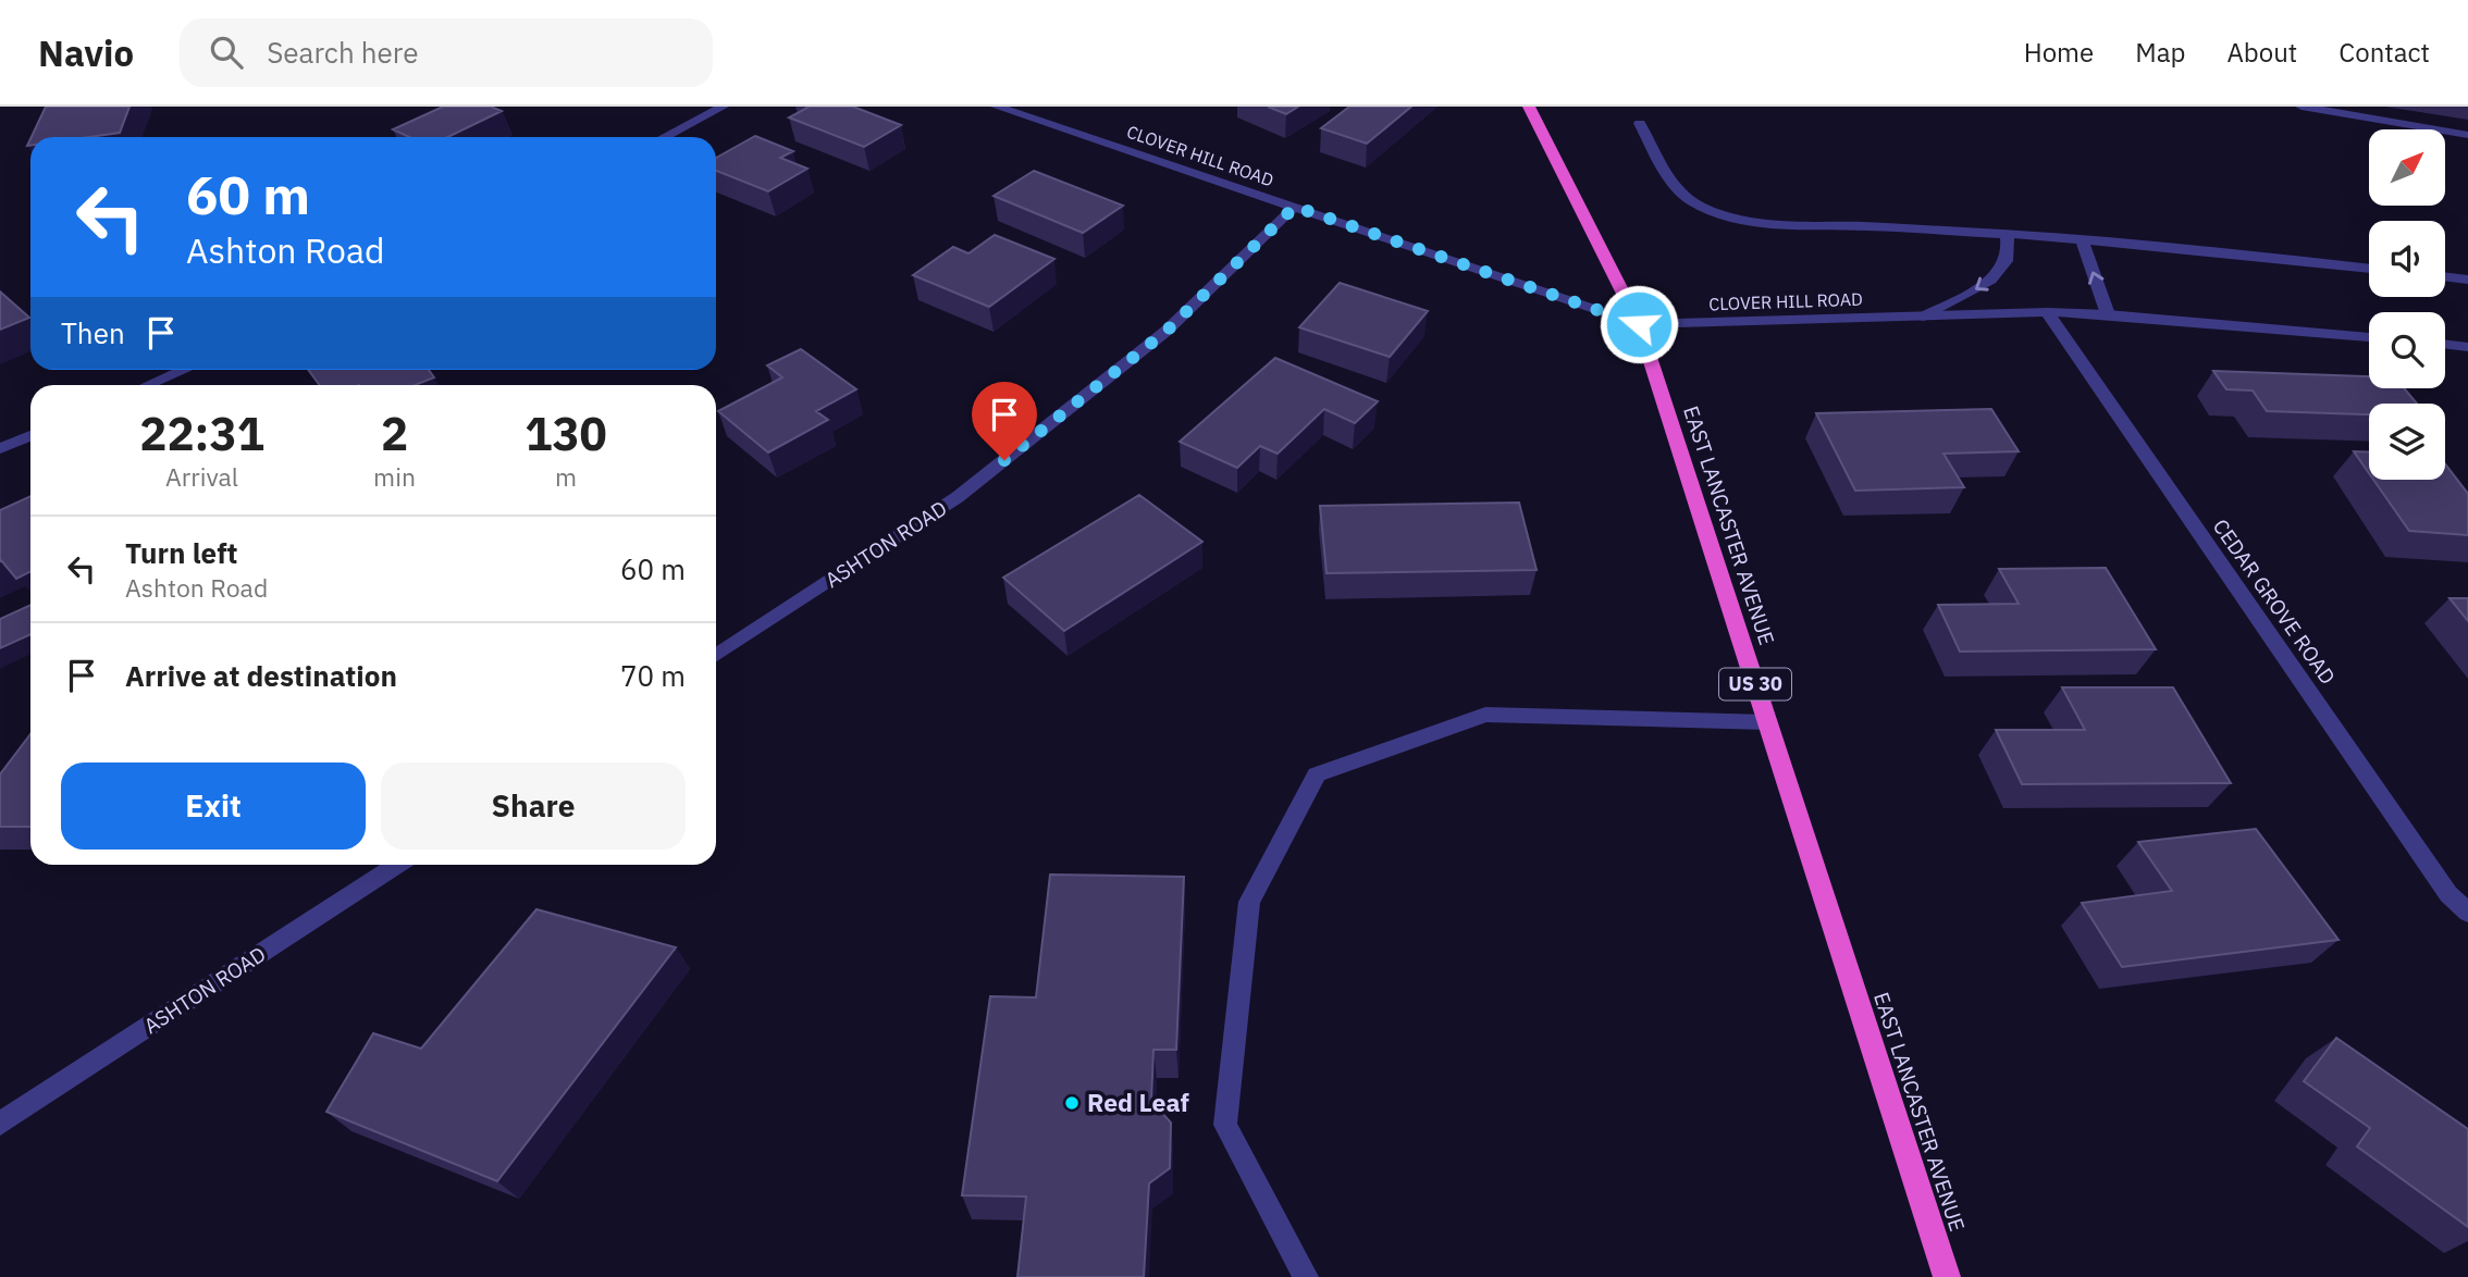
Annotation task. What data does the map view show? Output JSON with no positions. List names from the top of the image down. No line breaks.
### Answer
{"streets":{"highway":["EAST LANCASTER AVENUE","US 30"],"street":["CLOVER HILL ROAD","ASHTON ROAD","CEDAR GROVE ROAD"]},"crossings":[["CLOVER HILL ROAD","EAST LANCASTER AVENUE"],["CLOVER HILL ROAD","ASHTON ROAD"],["CLOVER HILL ROAD","CEDAR GROVE ROAD"]],"places":["Red Leaf"],"north":"top right","page":{"header":"Navio","search":"Search here","nav":["Home","Map","About","Contact"],"turn":["60 m","Ashton Road"],"then":"Then","eta":["22:31","Arrival","2","min","130","m"],"list":[{"name":"Turn left","note":"Ashton Road","value":"60 m"},{"name":"Arrive at destination","value":"70 m"}],"buttons":["Exit","Share"]}}
